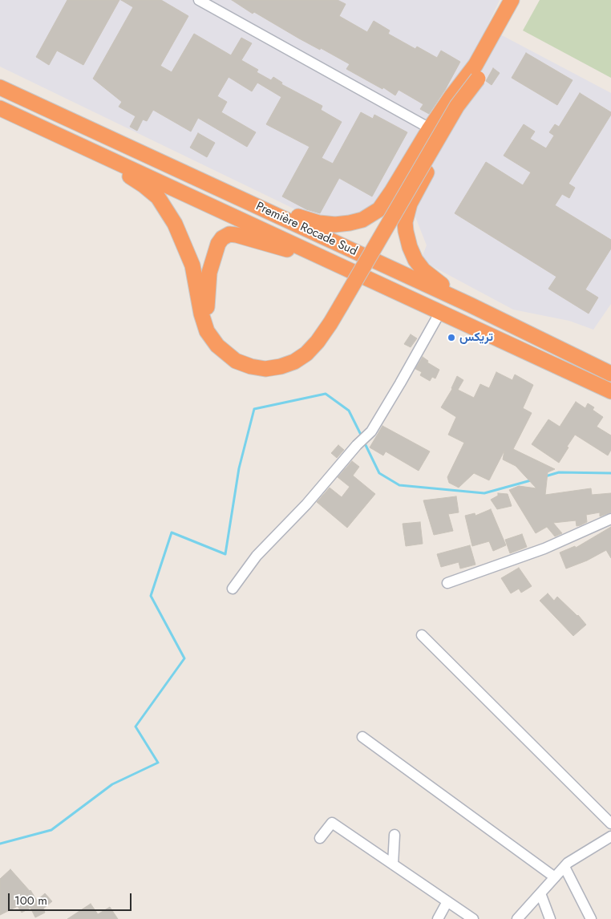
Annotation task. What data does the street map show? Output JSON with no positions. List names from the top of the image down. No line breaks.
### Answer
{"streets":{"highway":["Première Rocade Sud"]},"places":["تريكس"],"scale_bar":"100 m"}
